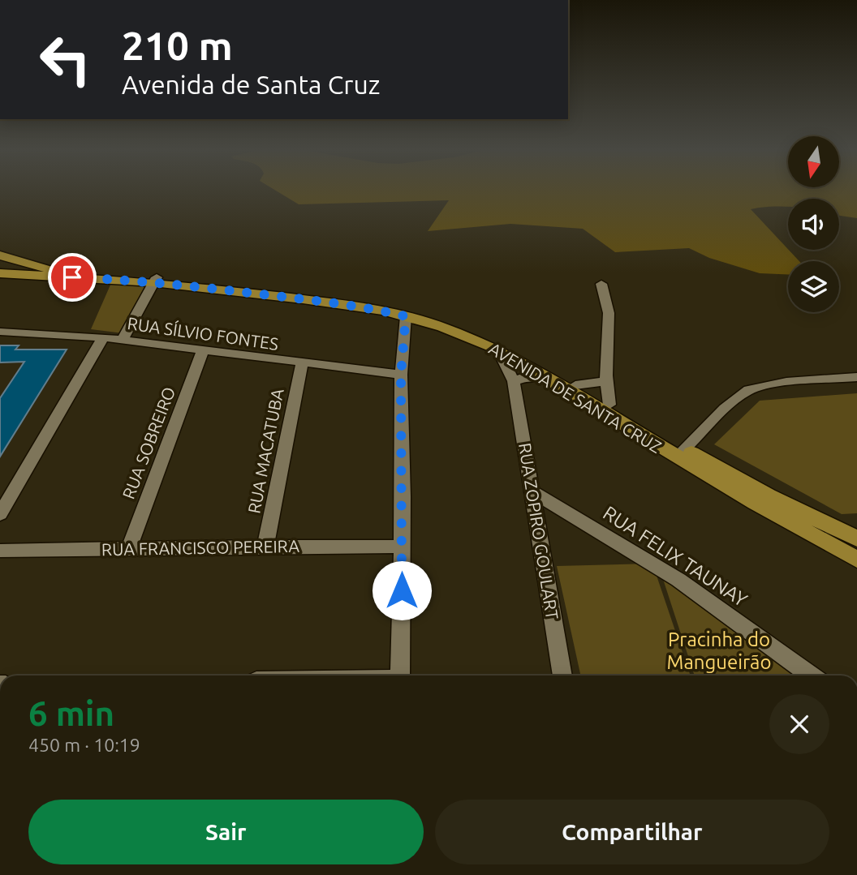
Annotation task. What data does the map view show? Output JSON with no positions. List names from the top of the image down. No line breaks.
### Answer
{"streets":{"main road":["AVENIDA DE SANTA CRUZ"],"street":["RUA SÍLVIO FONTES","RUA SOBREIRO","RUA MACATUBA","RUA ZOPIRO GOULART","RUA FRANCISCO PEREIRA","RUA FELIX TAUNAY"]},"crossings":[["RUA SÍLVIO FONTES","RUA SOBREIRO"],["RUA SÍLVIO FONTES","RUA MACATUBA"],["AVENIDA DE SANTA CRUZ","RUA ZOPIRO GOULART"],["RUA SOBREIRO","RUA FRANCISCO PEREIRA"],["RUA MACATUBA","RUA FRANCISCO PEREIRA"],["RUA ZOPIRO GOULART","RUA FELIX TAUNAY"]],"parks":["Pracinha do Mangueirão"],"north":"bottom","page":{"turn":["210 m","Avenida de Santa Cruz"],"heading":["6 min","450 m · 10:19"],"buttons":["Sair","Compartilhar"]}}
